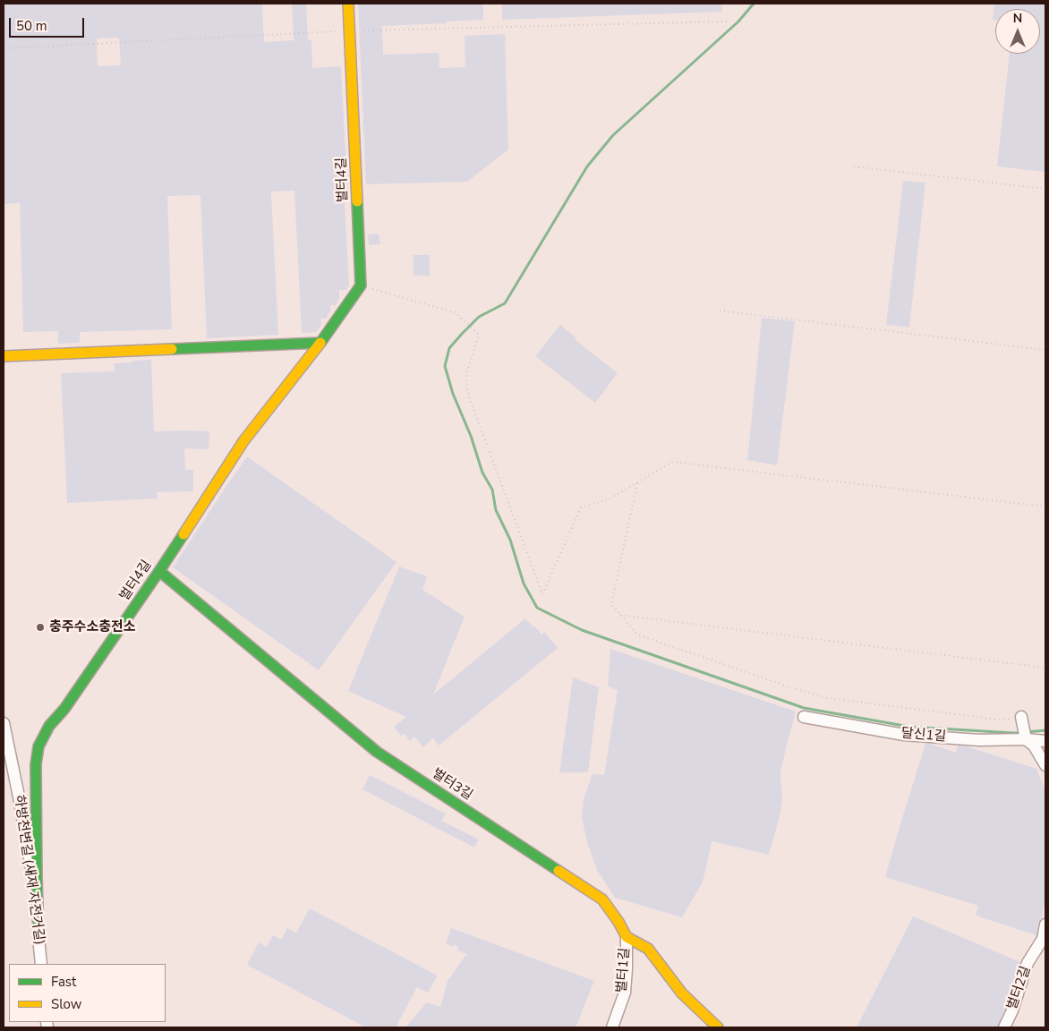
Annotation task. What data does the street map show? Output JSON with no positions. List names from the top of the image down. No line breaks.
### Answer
{"streets":{"street":["벌터4길","달신1길","벌터3길","하방천변길 (새재 자전거길)","벌터1길","벌터2길"]},"crossings":[["벌터4길","벌터3길"],["벌터4길","하방천변길 (새재 자전거길)"],["벌터3길","벌터1길"]],"places":["충주수소충전소"],"legend":["Fast","Slow"],"scale_bar":"50 m","north":"top"}
